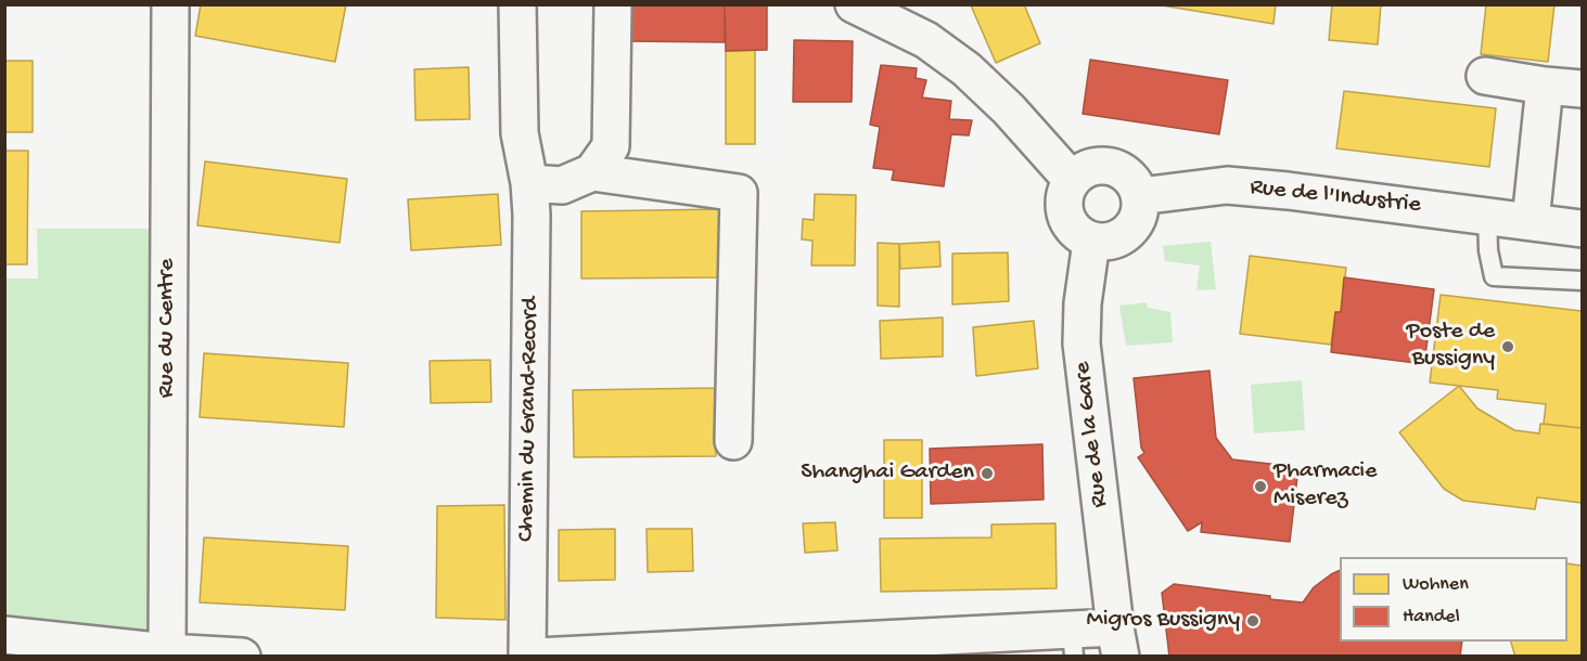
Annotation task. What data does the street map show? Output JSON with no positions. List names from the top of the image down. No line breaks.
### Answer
{"streets":{"street":["Rue de l'Industrie","Rue du Centre","Chemin du Grand-Record","Rue de la Gare"]},"crossings":[["Rue de l'Industrie","Rue de la Gare"]],"places":["Poste de Bussigny","Shanghai Garden","Pharmacie Miserez","Migros Bussigny"],"legend":["Wohnen","Handel"]}
